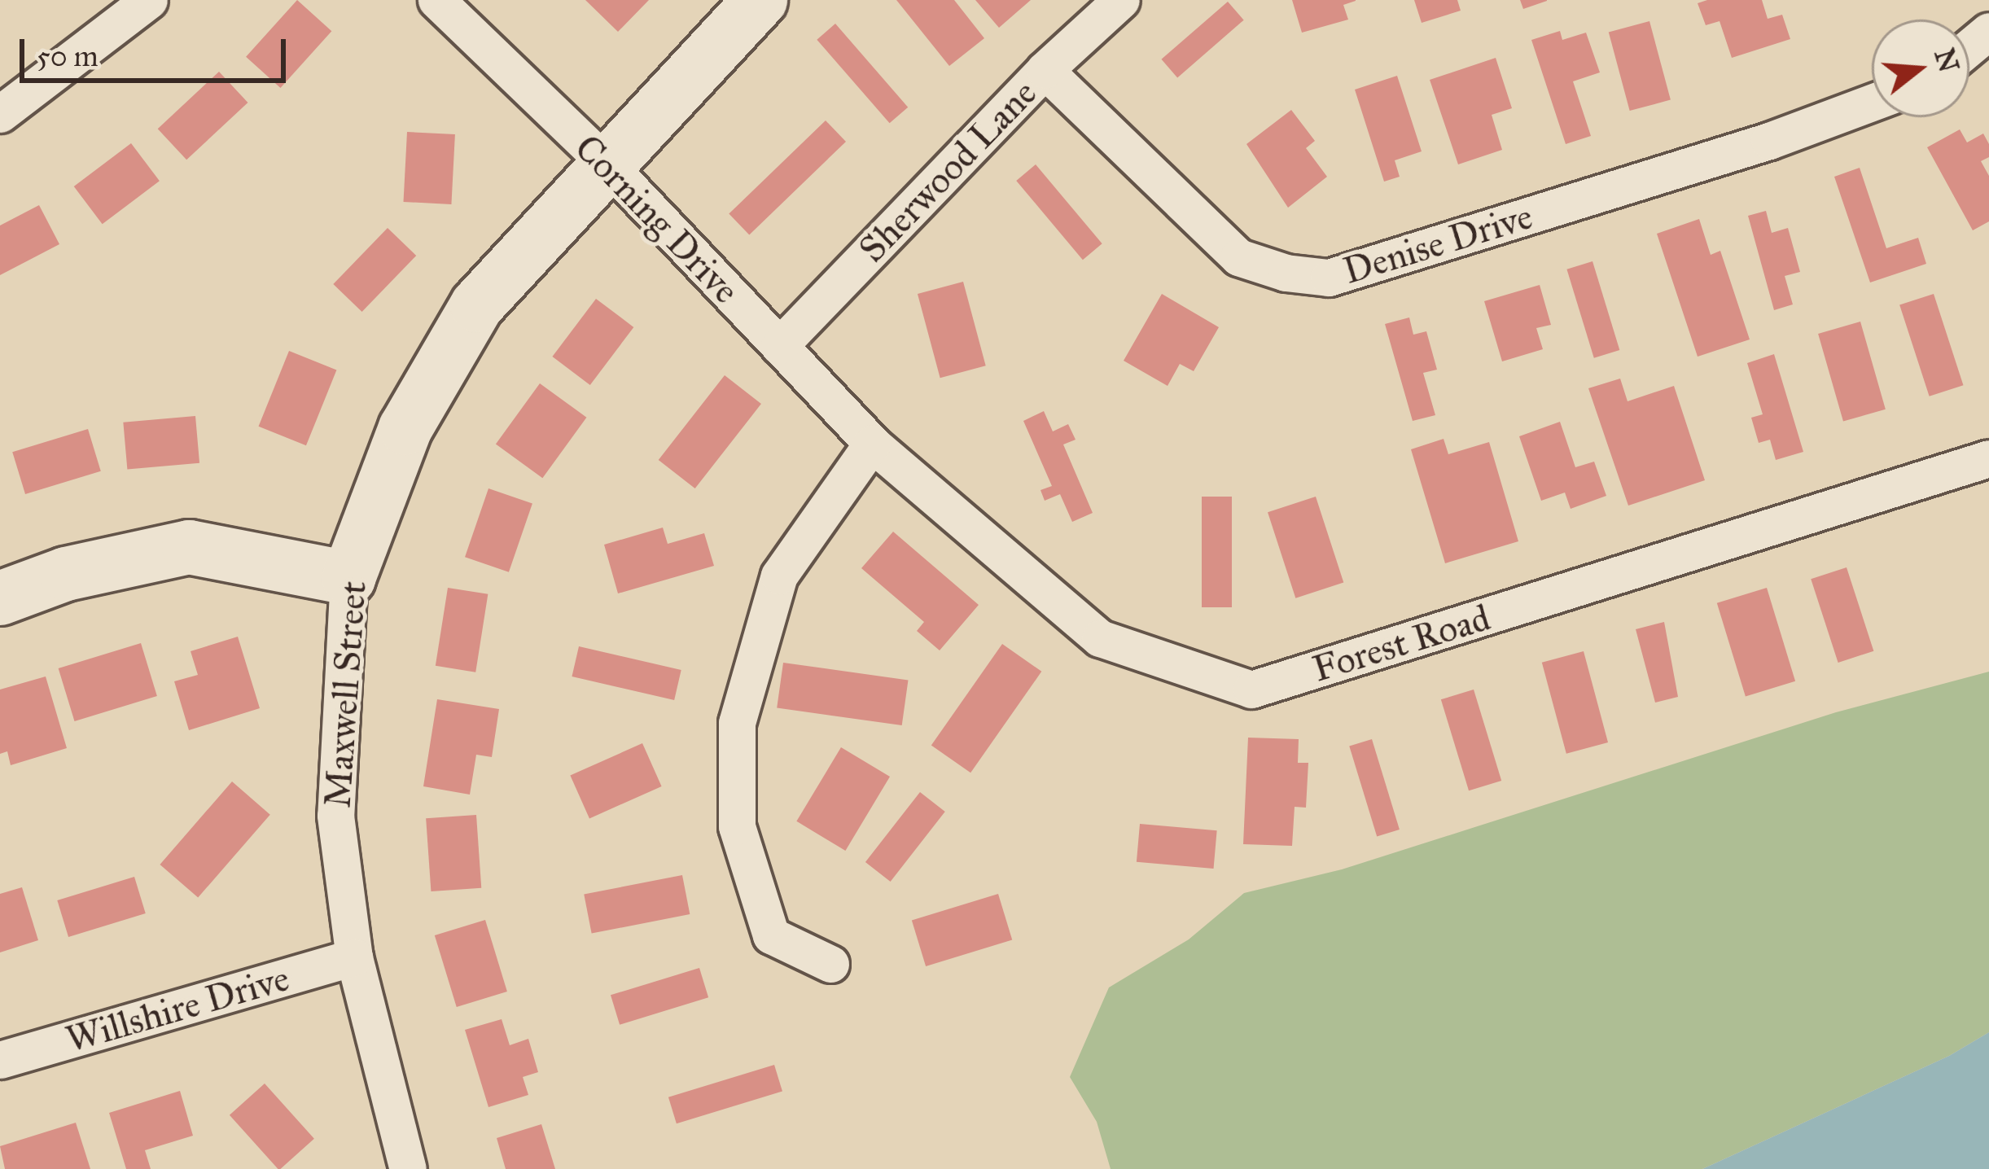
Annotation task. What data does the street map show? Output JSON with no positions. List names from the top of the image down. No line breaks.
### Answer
{"streets":{"street":["Sherwood Lane","Corning Drive","Denise Drive","Forest Road","Maxwell Street","Willshire Drive"]},"crossings":[["Sherwood Lane","Corning Drive"],["Sherwood Lane","Denise Drive"],["Corning Drive","Forest Road"],["Corning Drive","Maxwell Street"],["Maxwell Street","Willshire Drive"]],"scale_bar":"50 m","north":"right"}
